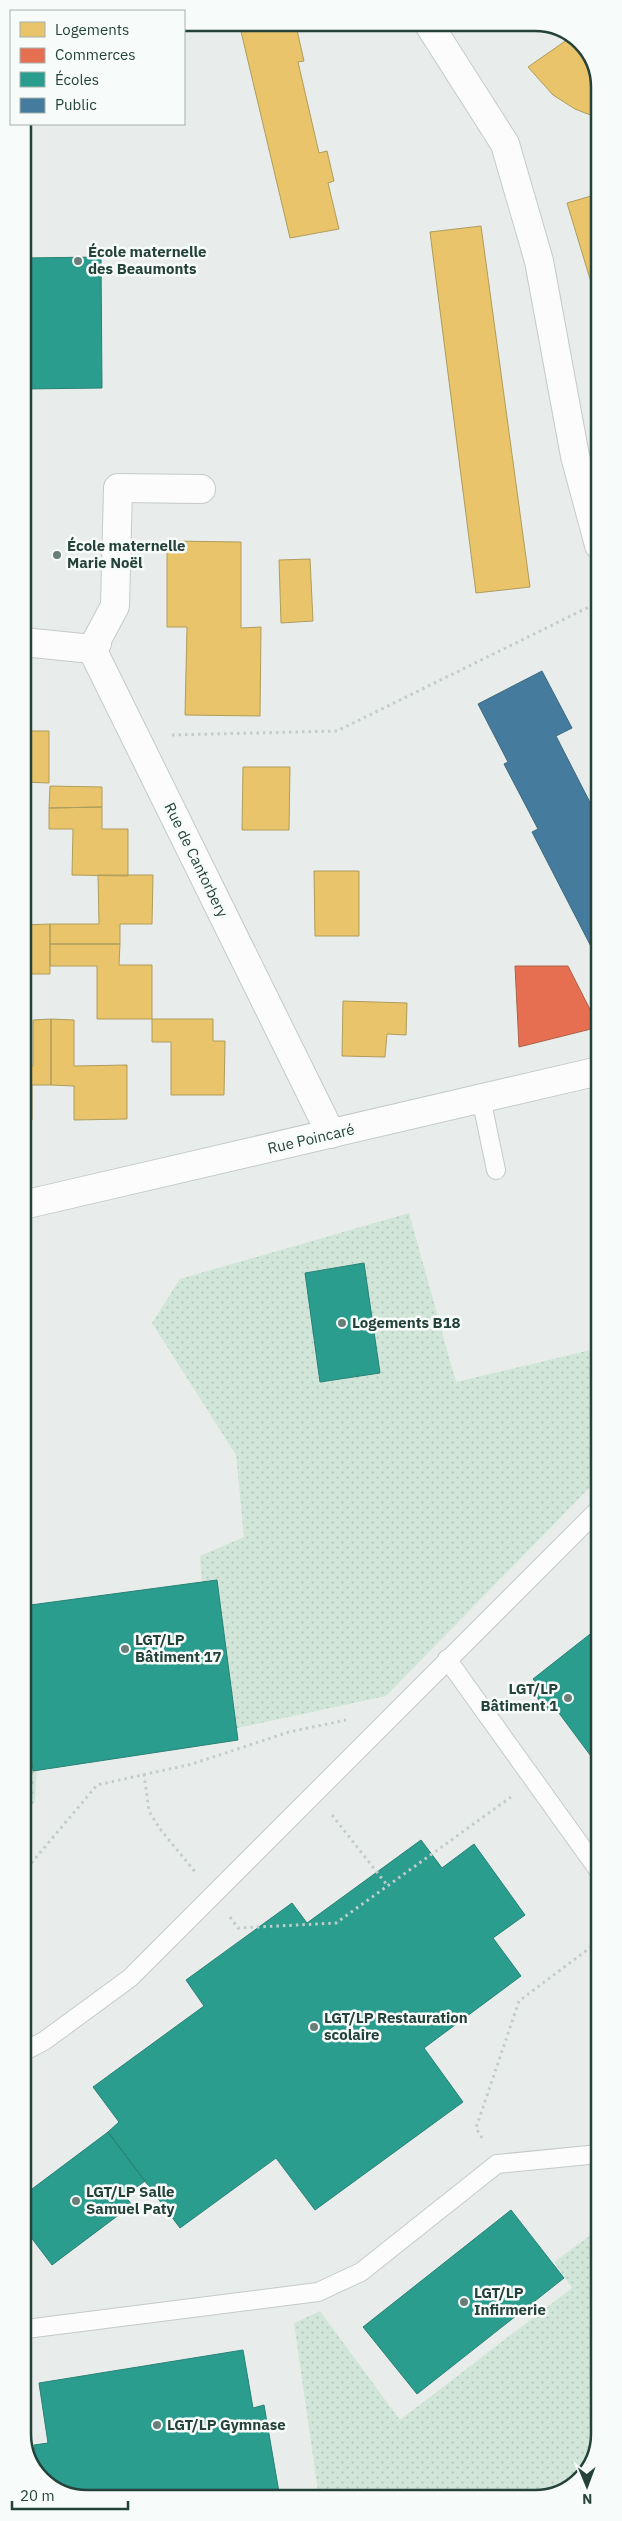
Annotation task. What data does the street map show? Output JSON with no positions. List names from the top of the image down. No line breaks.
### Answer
{"streets":{"street":["Rue de Cantorbery","Rue Poincaré"]},"crossings":[["Rue de Cantorbery","Rue Poincaré"]],"places":["École maternelle des Beaumonts","École maternelle Marie Noël","Logements B18","LGT/LP Bâtiment 17","LGT/LP Bâtiment 1","LGT/LP Restauration scolaire","LGT/LP Salle Samuel Paty","LGT/LP Infirmerie","LGT/LP Gymnase"],"legend":["Logements","Commerces","Écoles","Public"],"scale_bar":"20 m","north":"bottom"}
